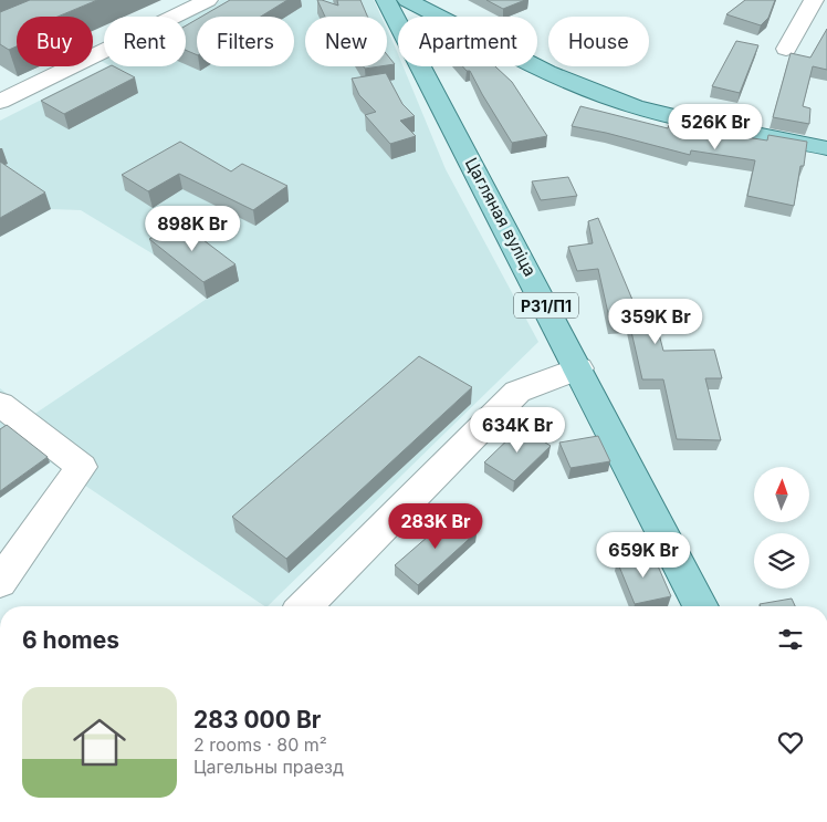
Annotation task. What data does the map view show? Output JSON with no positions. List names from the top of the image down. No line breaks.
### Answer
{"streets":{"main road":["Цагляная вуліца","Р31/П1"]},"north":"top","page":{"chip":["Buy","Rent","Filters","New","Apartment","House"],"price":["526K Br","898K Br","359K Br","634K Br","283K Br","659K Br"],"heading":"6 homes","list":[{"name":"283 000 Br","note":"2 rooms · 80 m² · Цагельны праезд"}]}}
